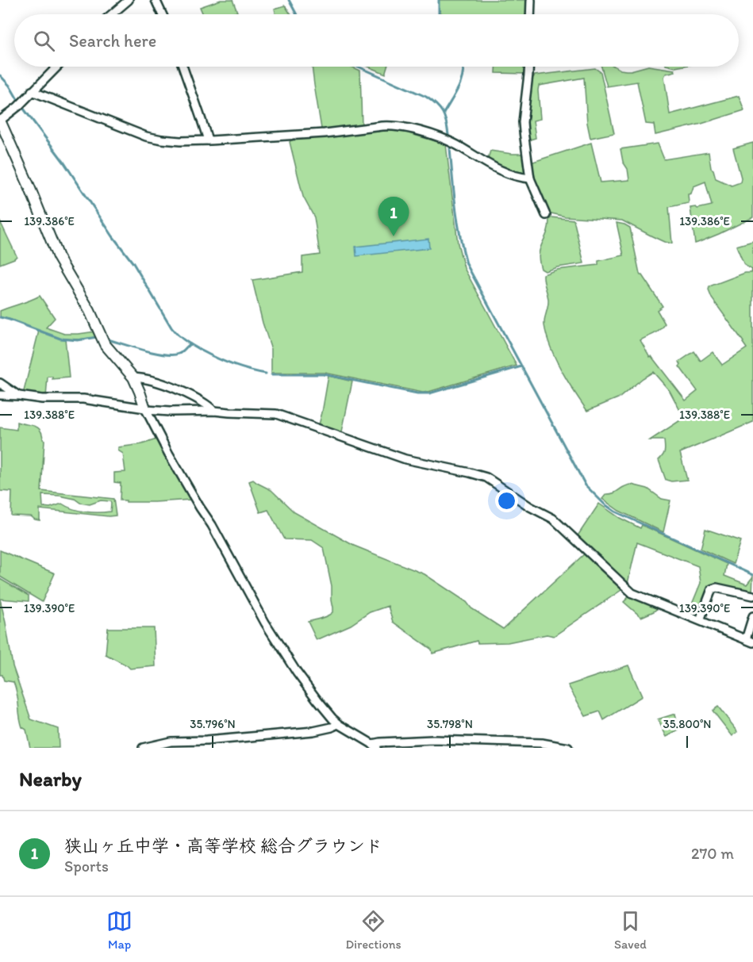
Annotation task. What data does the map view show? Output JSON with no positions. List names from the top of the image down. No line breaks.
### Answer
{"page":{"search":"Search here","pins":"1","heading":"Nearby","list":[{"mark":"1","name":"狭山ヶ丘中学・高等学校 総合グラウンド","note":"Sports","value":"270 m"}],"nav":["Map","Directions","Saved"]},"coordinates":["139.386°E","139.388°E","139.390°E","35.796°N","35.798°N","35.800°N"]}
